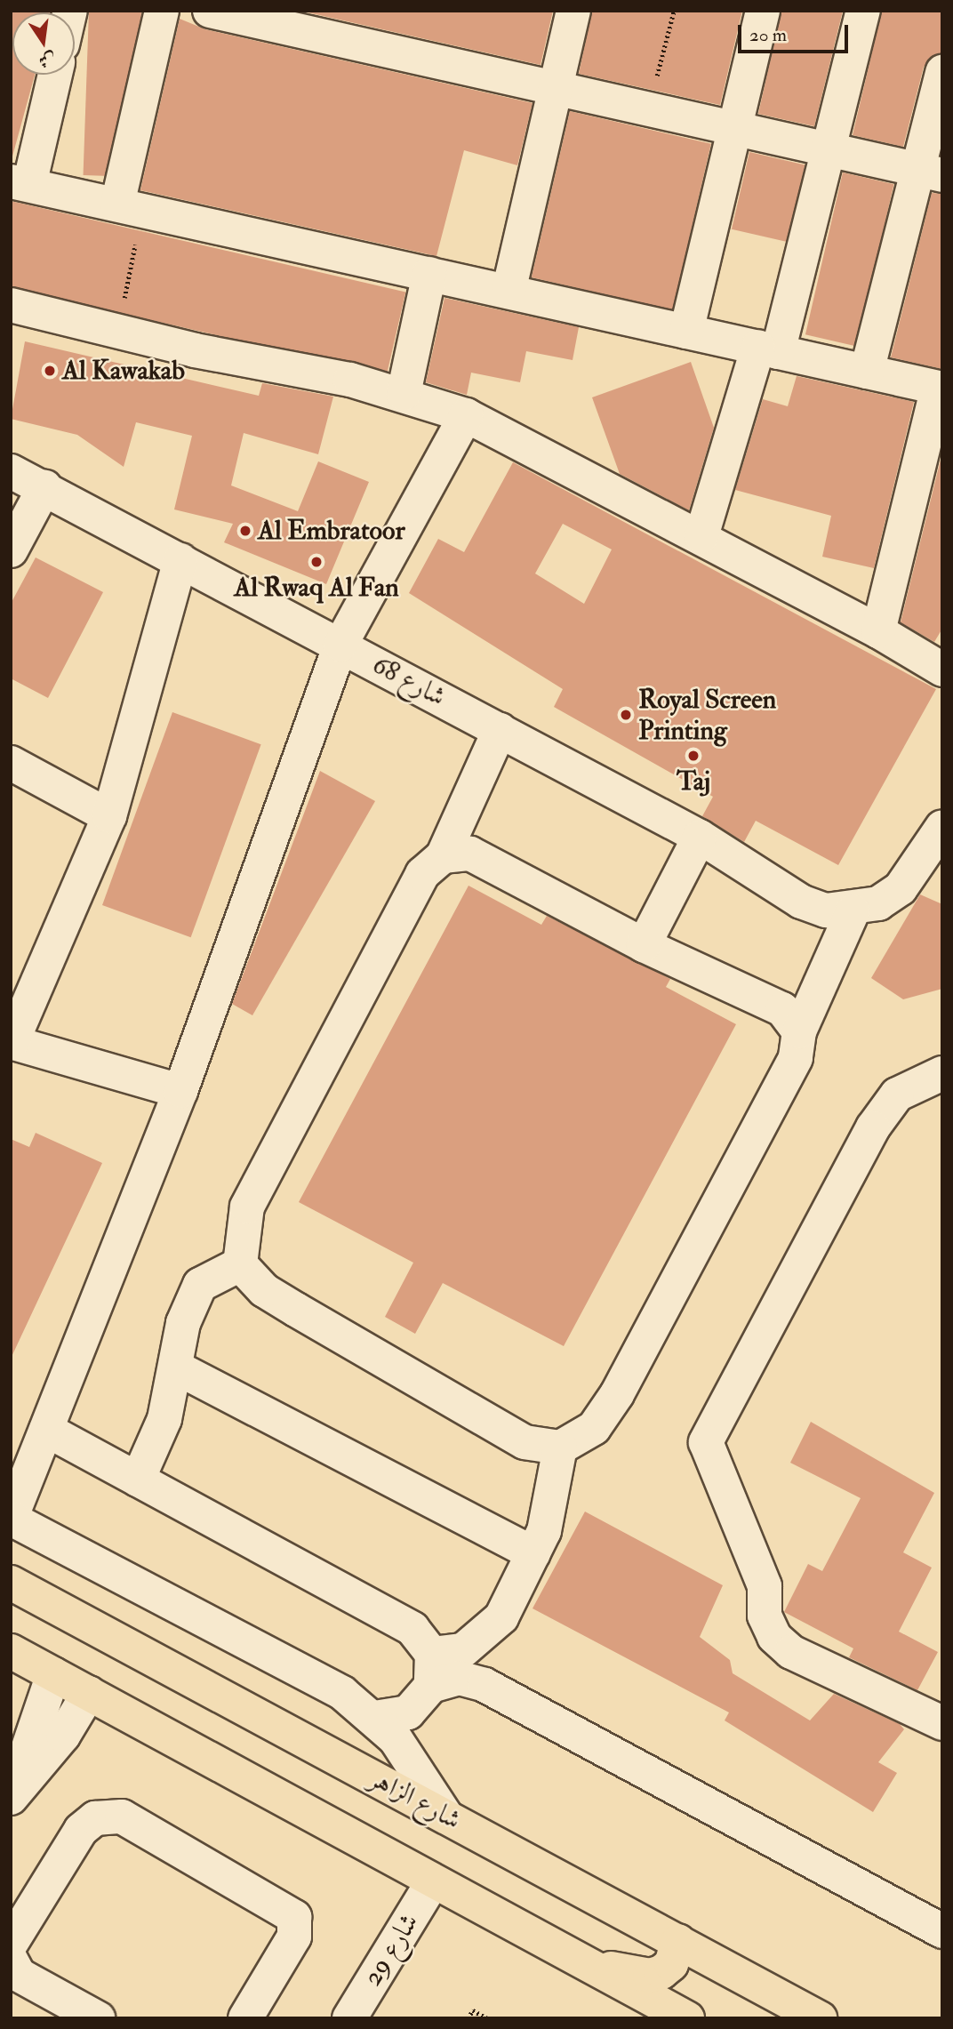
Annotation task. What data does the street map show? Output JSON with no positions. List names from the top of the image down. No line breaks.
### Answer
{"streets":{"main road":["شارع الزاهر"],"street":["شارع 68","شارع 29"]},"places":["Al Kawakab","Al Embratoor","Al Rwaq Al Fan","Royal Screen Printing","Taj"],"scale_bar":"20 m","north":"bottom"}
